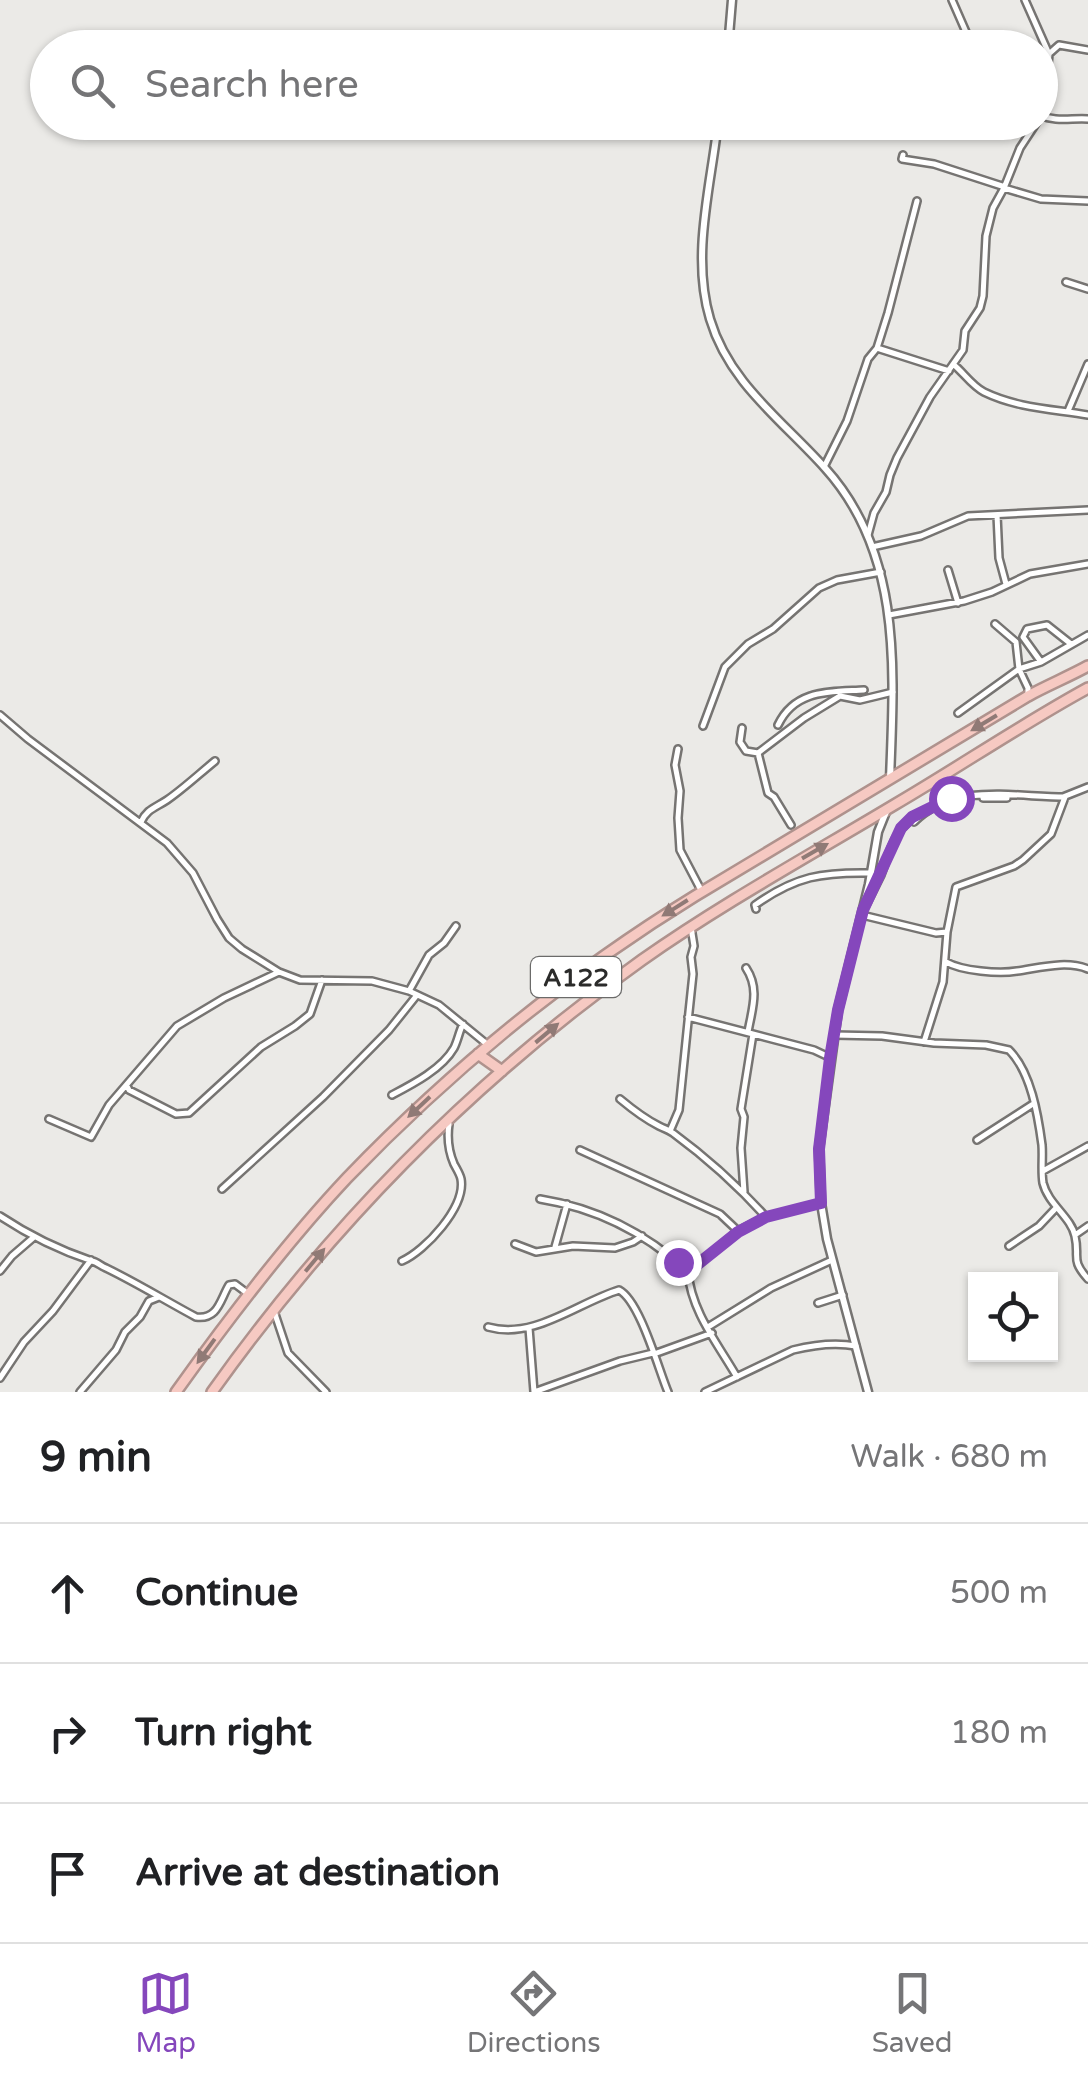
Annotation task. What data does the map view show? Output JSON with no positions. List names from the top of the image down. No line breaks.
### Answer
{"streets":{"highway":["A122"]},"page":{"search":"Search here","heading":["9 min","Walk · 680 m"],"list":[["Continue","500 m"],["Turn right","180 m"],"Arrive at destination"],"nav":["Map","Directions","Saved"]}}
